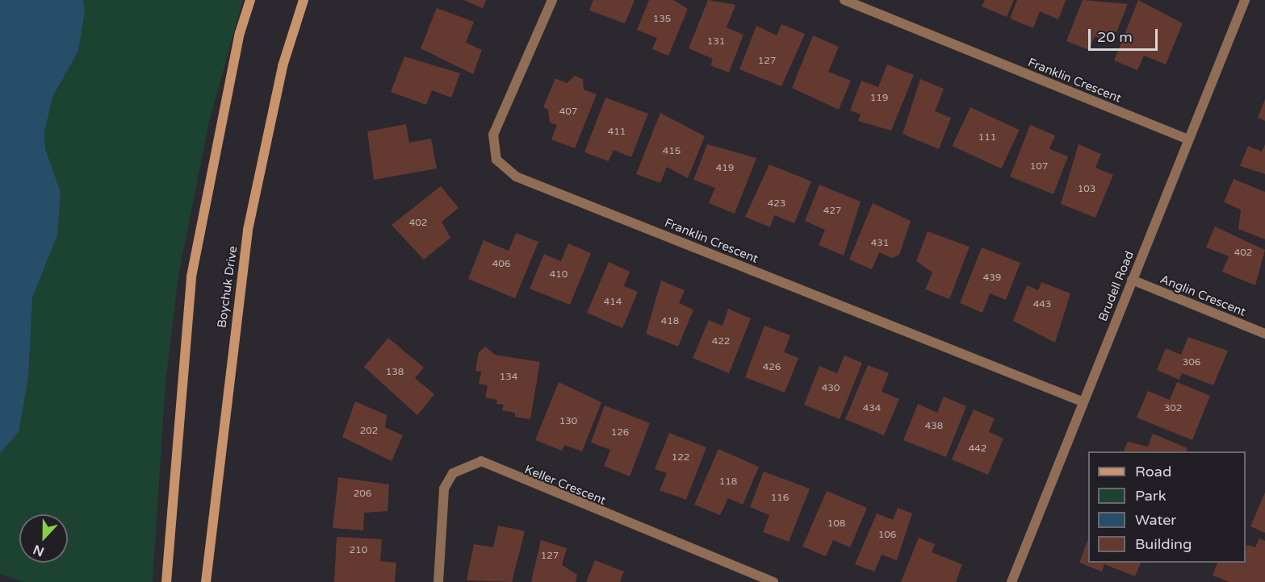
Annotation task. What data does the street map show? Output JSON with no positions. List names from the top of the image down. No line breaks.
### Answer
{"streets":{"main road":["Boychuk Drive"],"street":["Franklin Crescent","Brudell Road","Anglin Crescent","Keller Crescent"]},"crossings":[["Franklin Crescent","Brudell Road"],["Brudell Road","Anglin Crescent"]],"house_numbers":["135","131","127","119","407","411","111","415","107","419","103","423","427","402","431","402","406","410","439","414","443","418","422","306","426","138","134","430","434","302","130","438","202","126","442","122","118","206","116","108","106","210","127"],"legend":["Road","Park","Water","Building"],"scale_bar":"20 m","north":"bottom"}
